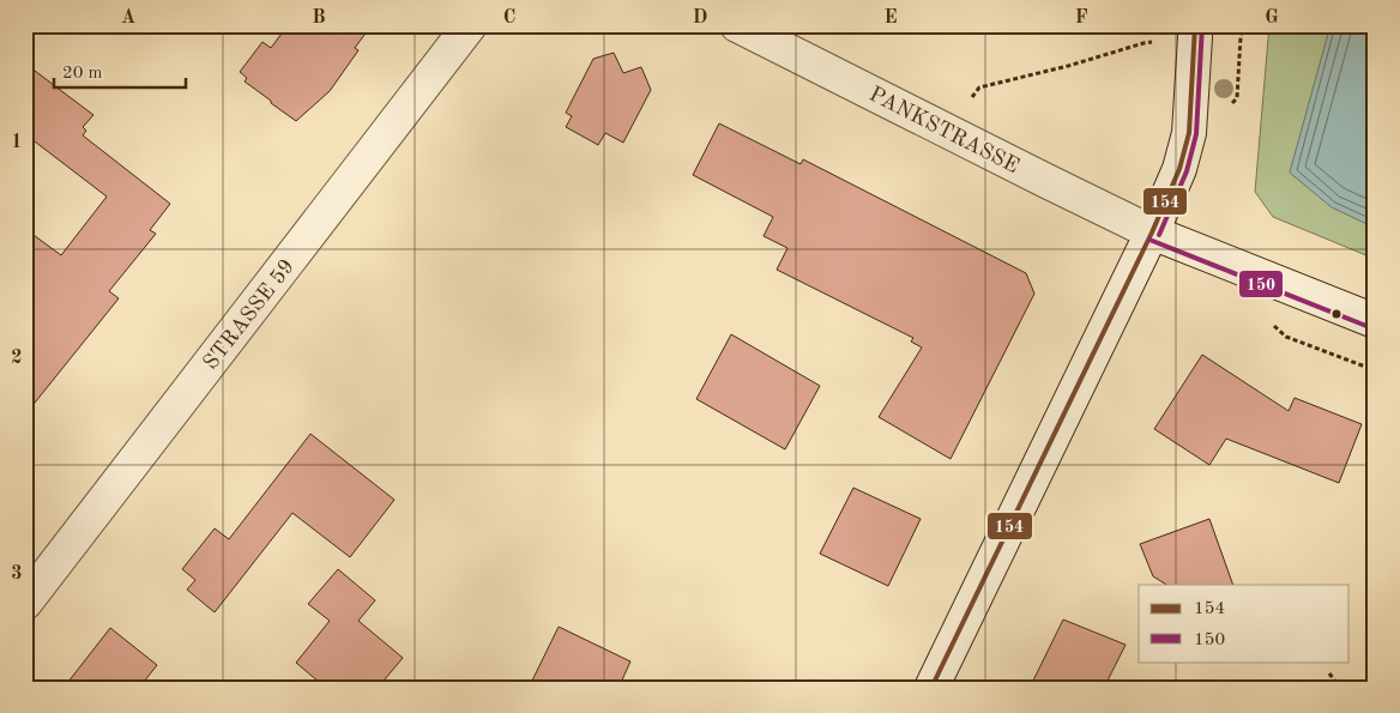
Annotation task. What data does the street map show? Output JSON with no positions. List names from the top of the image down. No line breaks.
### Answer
{"streets":{"street":["PANKSTRASSE","STRASSE 59"]},"lines":["transit line 154","transit line 150"],"legend":["154","150"],"scale_bar":"20 m","grid":{"columns":["A","B","C","D","E","F","G"],"rows":["1","2","3"]}}
